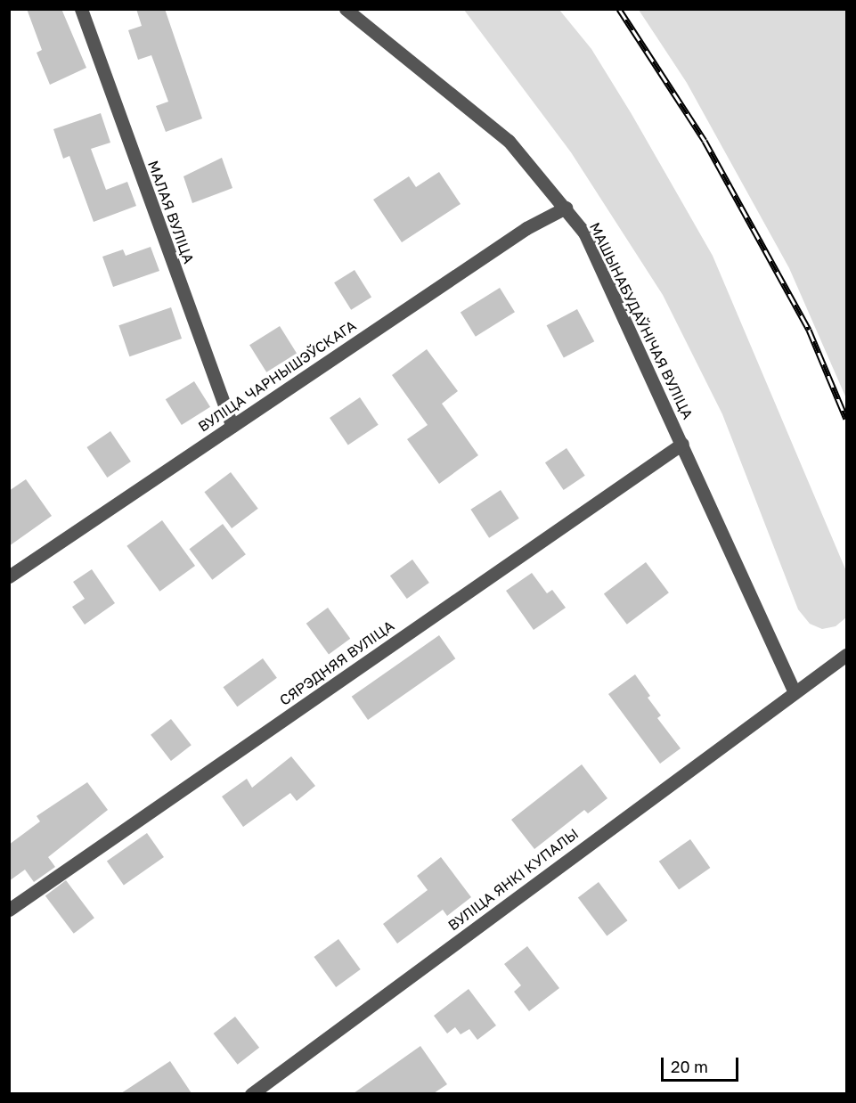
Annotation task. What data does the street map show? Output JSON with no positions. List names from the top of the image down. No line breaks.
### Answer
{"streets":{"street":["МАЛАЯ ВУЛІЦА","МАШЫНАБУДАЎНІЧАЯ ВУЛІЦА","ВУЛІЦА ЧАРНЫШЭЎСКАГА","СЯРЭДНЯЯ ВУЛІЦА","ВУЛІЦА ЯНКІ КУПАЛЫ"]},"crossings":[["МАЛАЯ ВУЛІЦА","ВУЛІЦА ЧАРНЫШЭЎСКАГА"],["МАШЫНАБУДАЎНІЧАЯ ВУЛІЦА","ВУЛІЦА ЧАРНЫШЭЎСКАГА"],["МАШЫНАБУДАЎНІЧАЯ ВУЛІЦА","СЯРЭДНЯЯ ВУЛІЦА"],["МАШЫНАБУДАЎНІЧАЯ ВУЛІЦА","ВУЛІЦА ЯНКІ КУПАЛЫ"]],"scale_bar":"20 m"}
